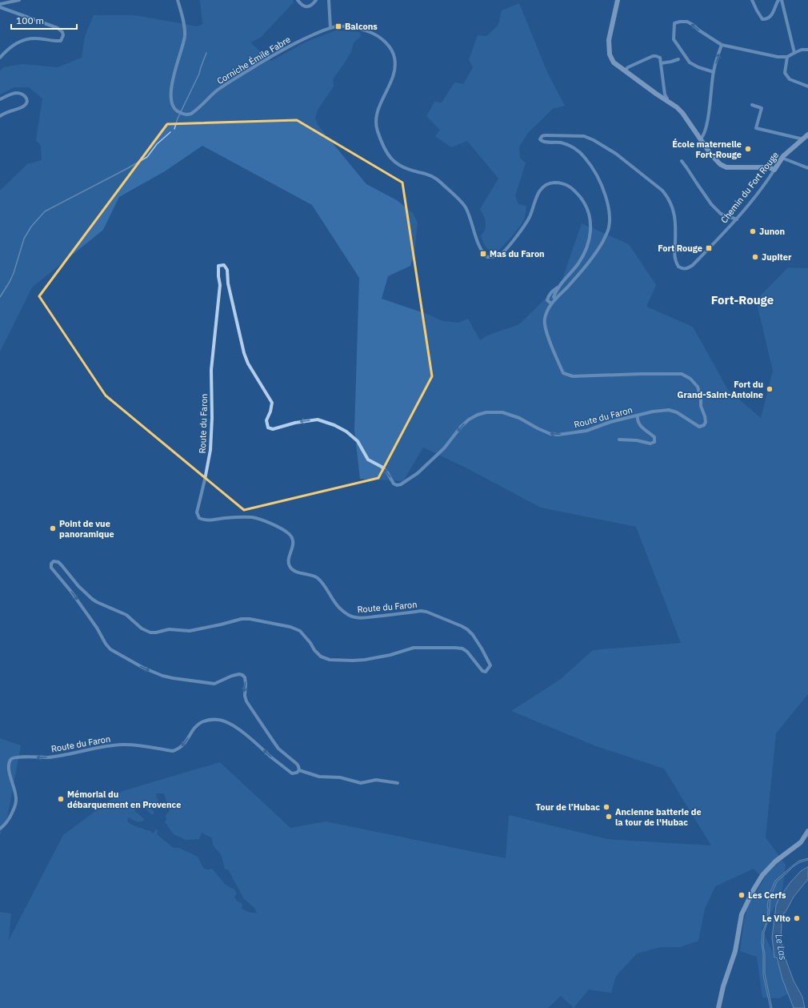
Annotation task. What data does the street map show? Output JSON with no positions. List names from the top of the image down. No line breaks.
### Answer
{"streets":{"main road":["Chemin du Fort Rouge"],"street":["Corniche Émile Fabre","Route du Faron"]},"crossings":[["Corniche Émile Fabre","Chemin du Fort Rouge"],["Corniche Émile Fabre","Route du Faron"],["Chemin du Fort Rouge","Route du Faron"]],"districts":["Fort-Rouge"],"water":["Le Las"],"places":{"transit":["Balcons","Fort Rouge","Mas du Faron"],"other":["École maternelle Fort-Rouge","Junon","Jupiter","Fort du Grand-Saint-Antoine","Point de vue panoramique","Mémorial du débarquement en Provence","Tour de l’Hubac","Ancienne batterie de la tour de l'Hubac","Les Cerfs","Le Vito"]},"scale_bar":"100 m"}
